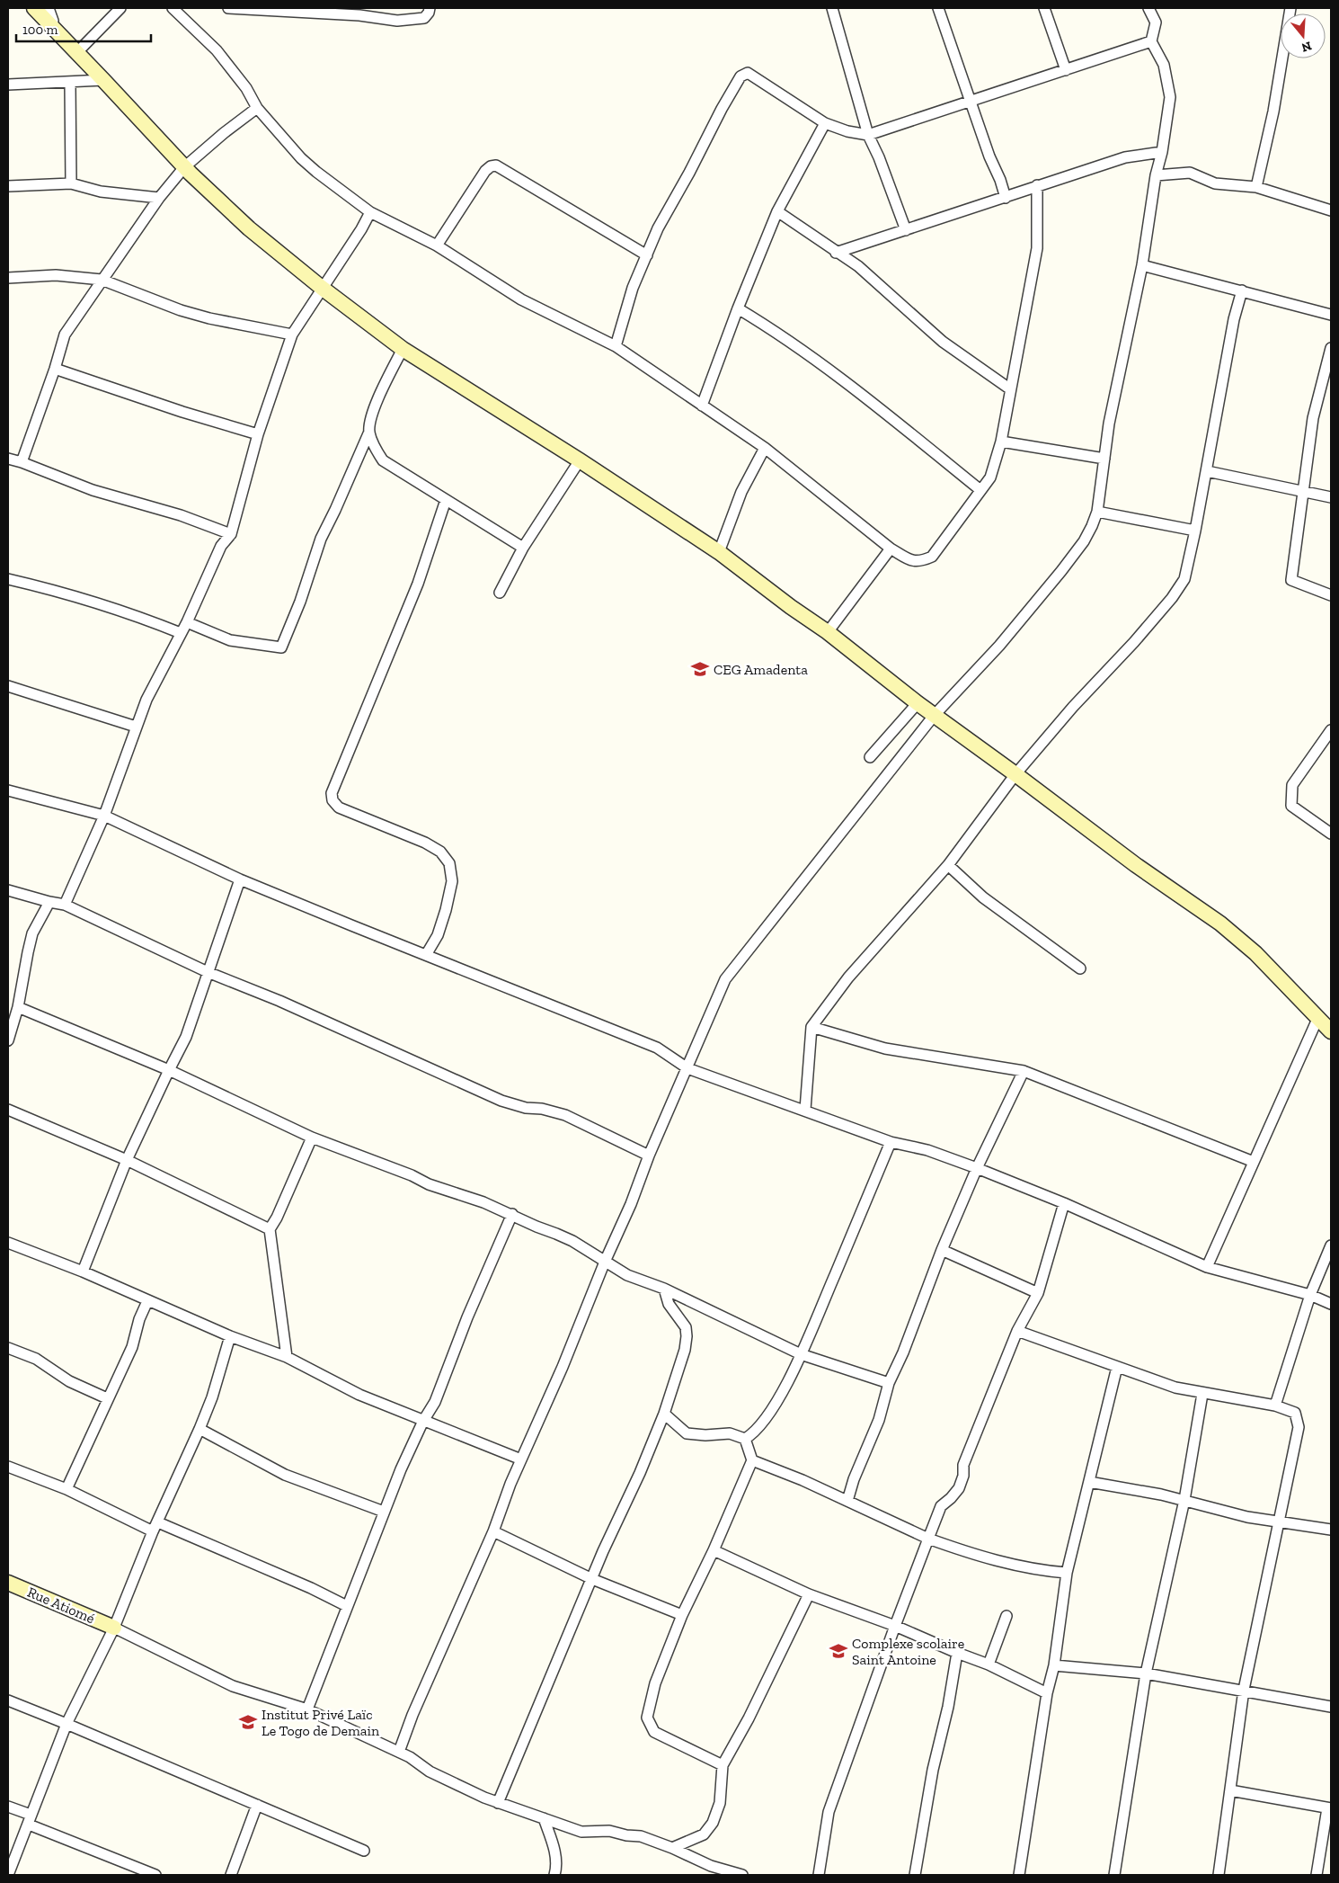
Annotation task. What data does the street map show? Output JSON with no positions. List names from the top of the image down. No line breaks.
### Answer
{"streets":{"street":["Rue Atiomé"]},"places":{"school or university":["CEG Amadenta","Complexe scolaire Saint Antoine","Institut Privé Laïc Le Togo de Demain"]},"scale_bar":"100 m","north":"bottom"}
